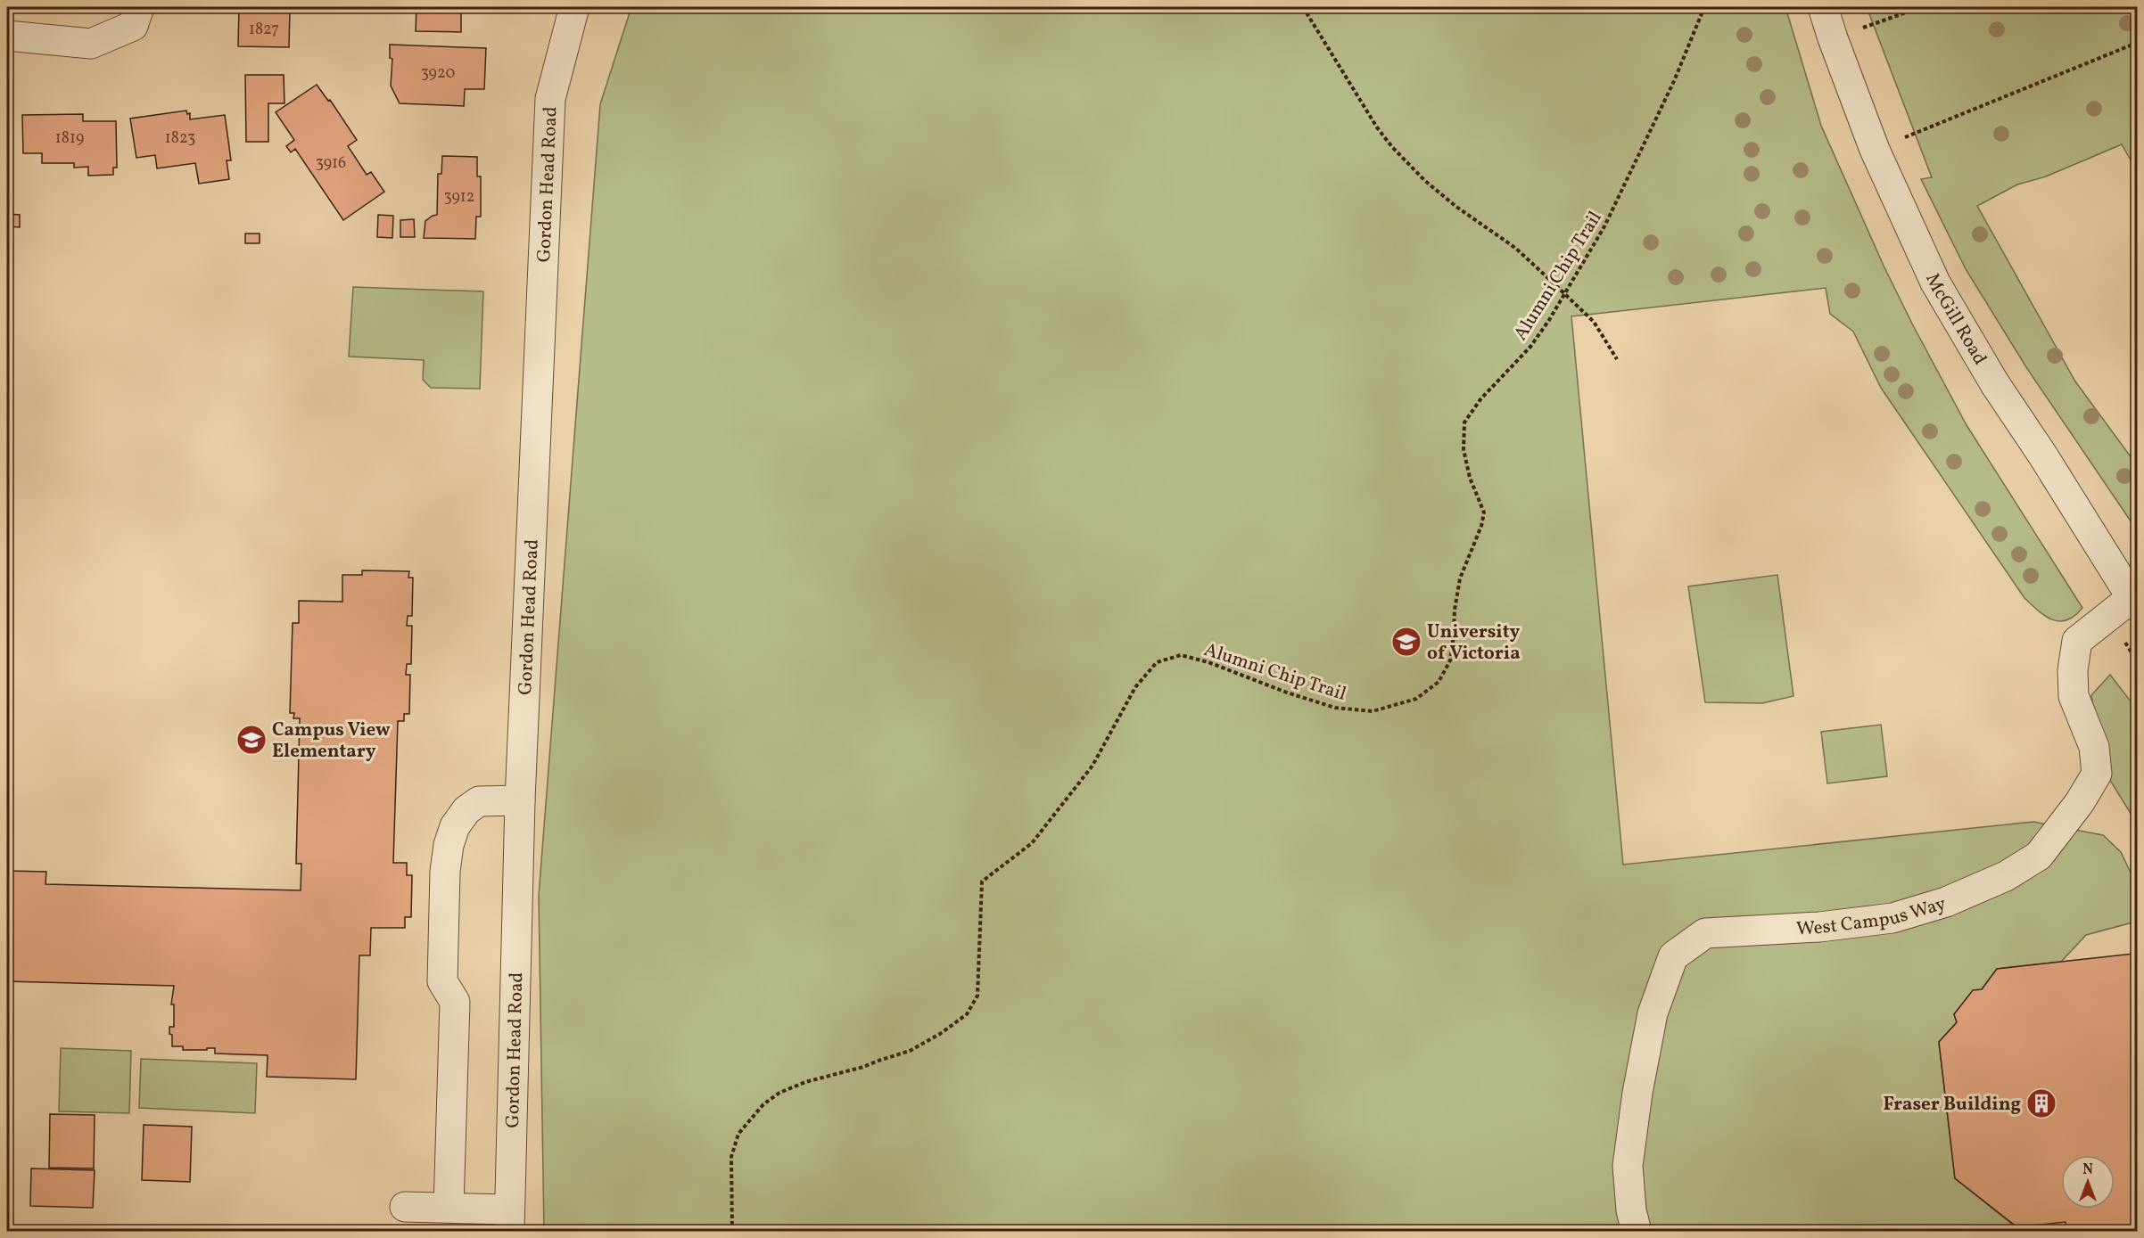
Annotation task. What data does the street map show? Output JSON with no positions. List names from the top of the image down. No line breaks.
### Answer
{"streets":{"street":["Gordon Head Road","McGill Road","West Campus Way"],"path":["Alumni Chip Trail"]},"crossings":[["McGill Road","West Campus Way"]],"places":{"school or university":["University of Victoria","Campus View Elementary"],"building":["Fraser Building"]},"house_numbers":["1827","3920","1819","1823","3916","3912"],"north":"top"}
